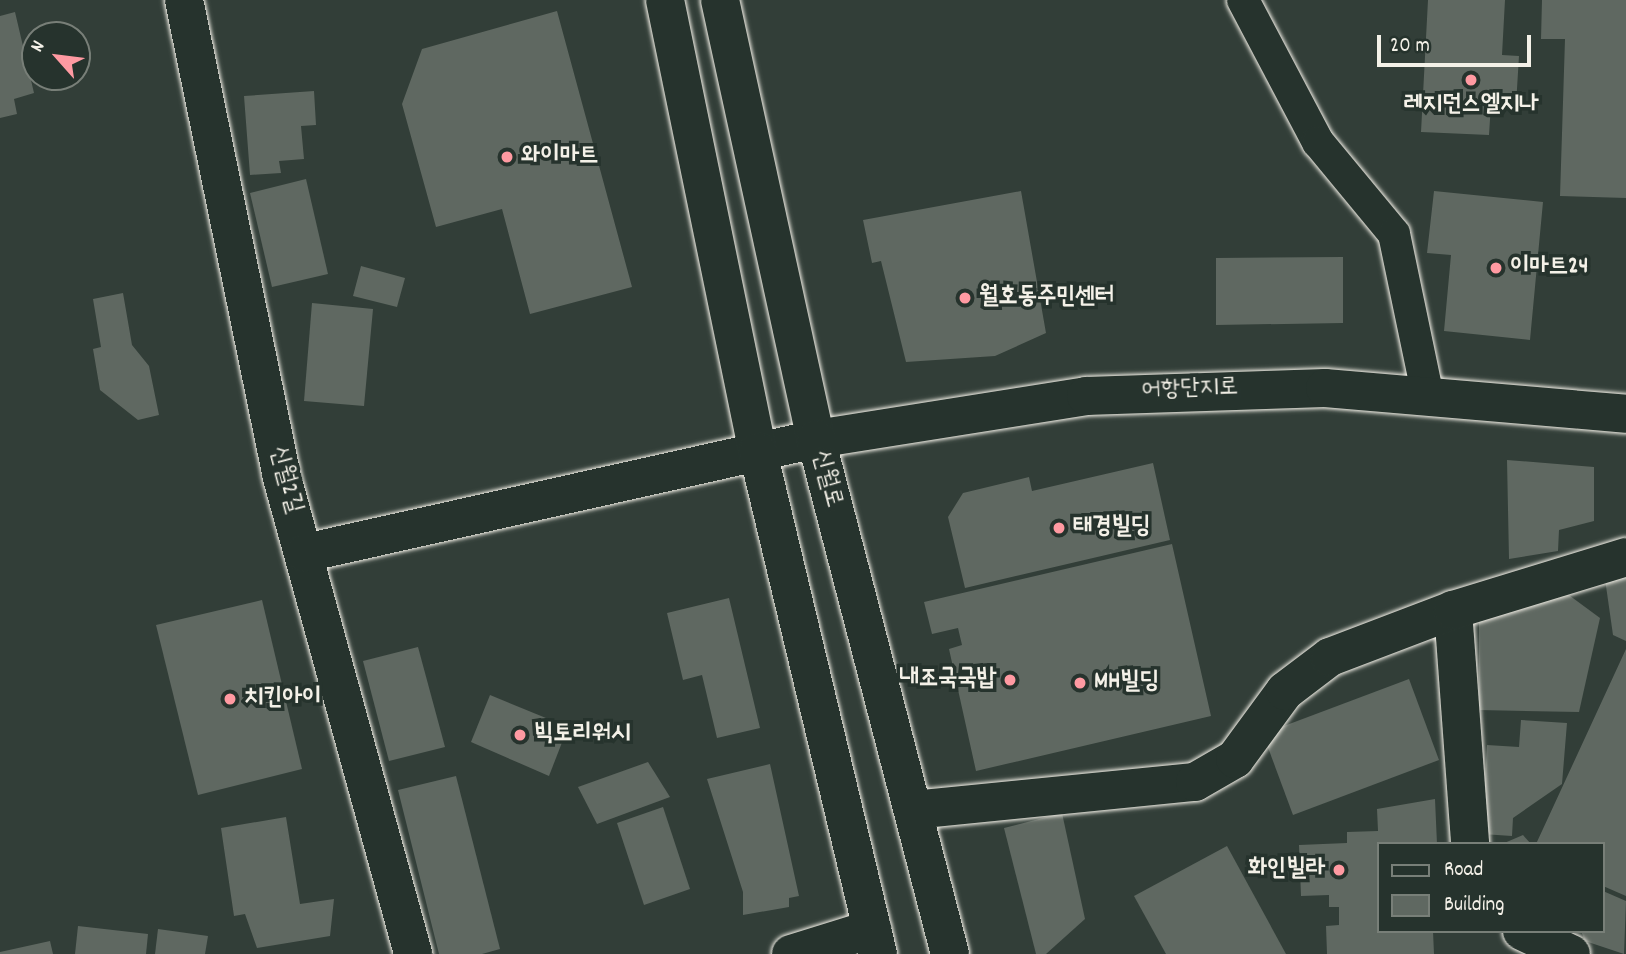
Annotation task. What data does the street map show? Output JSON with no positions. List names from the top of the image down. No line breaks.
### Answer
{"streets":{"street":["어항단지로","신월로","신월2길"]},"crossings":[["어항단지로","신월로"],["어항단지로","신월2길"]],"places":["레지던스엘지나","와이마트","이마트24","월호동주민센터","태경빌딩","내조국국밥","MH빌딩","치킨아이","빅토리워시","화인빌라"],"legend":["Road","Building"],"scale_bar":"20 m","north":"top left"}
